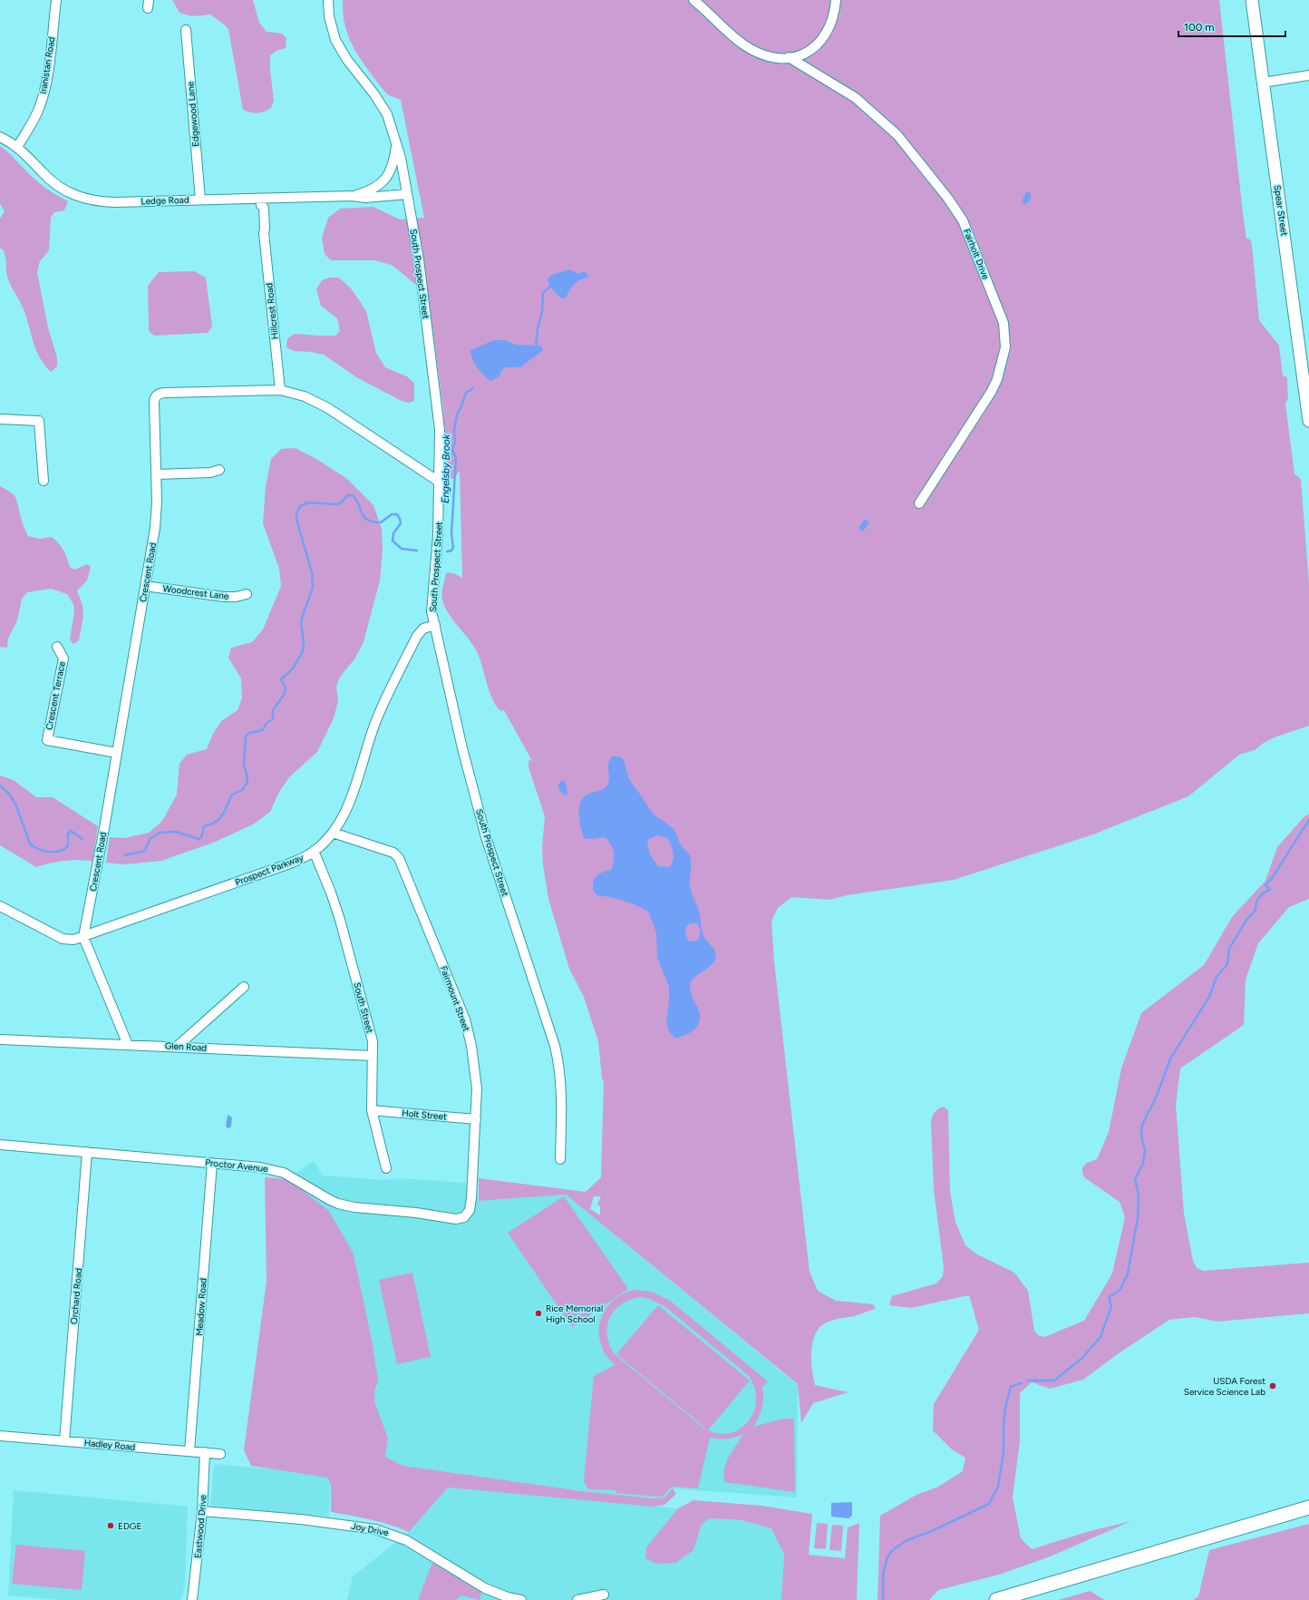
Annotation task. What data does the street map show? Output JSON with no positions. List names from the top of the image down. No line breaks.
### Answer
{"streets":{"main road":["Spear Street"],"street":["Iranistan Road","Edgewood Lane","Ledge Road","Fairholt Drive","South Prospect Street","Hillcrest Road","Crescent Road","Woodcrest Lane","Crescent Terrace","Prospect Parkway","Fairmount Street","South Street","Glen Road","Holt Street","Proctor Avenue","Orchard Road","Meadow Road","Hadley Road","Eastwood Drive","Joy Drive"]},"crossings":[["Iranistan Road","Ledge Road"],["Edgewood Lane","Ledge Road"],["Ledge Road","South Prospect Street"],["Ledge Road","Hillcrest Road"],["South Prospect Street","Crescent Road"],["South Prospect Street","Prospect Parkway"],["Hillcrest Road","Crescent Road"],["Crescent Road","Woodcrest Lane"],["Crescent Road","Crescent Terrace"],["Crescent Road","Prospect Parkway"],["Prospect Parkway","Fairmount Street"],["Prospect Parkway","South Street"],["Fairmount Street","Holt Street"],["Fairmount Street","Proctor Avenue"],["South Street","Glen Road"],["South Street","Holt Street"],["Proctor Avenue","Orchard Road"],["Proctor Avenue","Meadow Road"],["Orchard Road","Hadley Road"],["Meadow Road","Hadley Road"],["Hadley Road","Eastwood Drive"],["Eastwood Drive","Joy Drive"]],"water":["Engelsby Brook"],"places":["Rice Memorial High School","USDA Forest Service Science Lab","EDGE"],"scale_bar":"100 m"}
